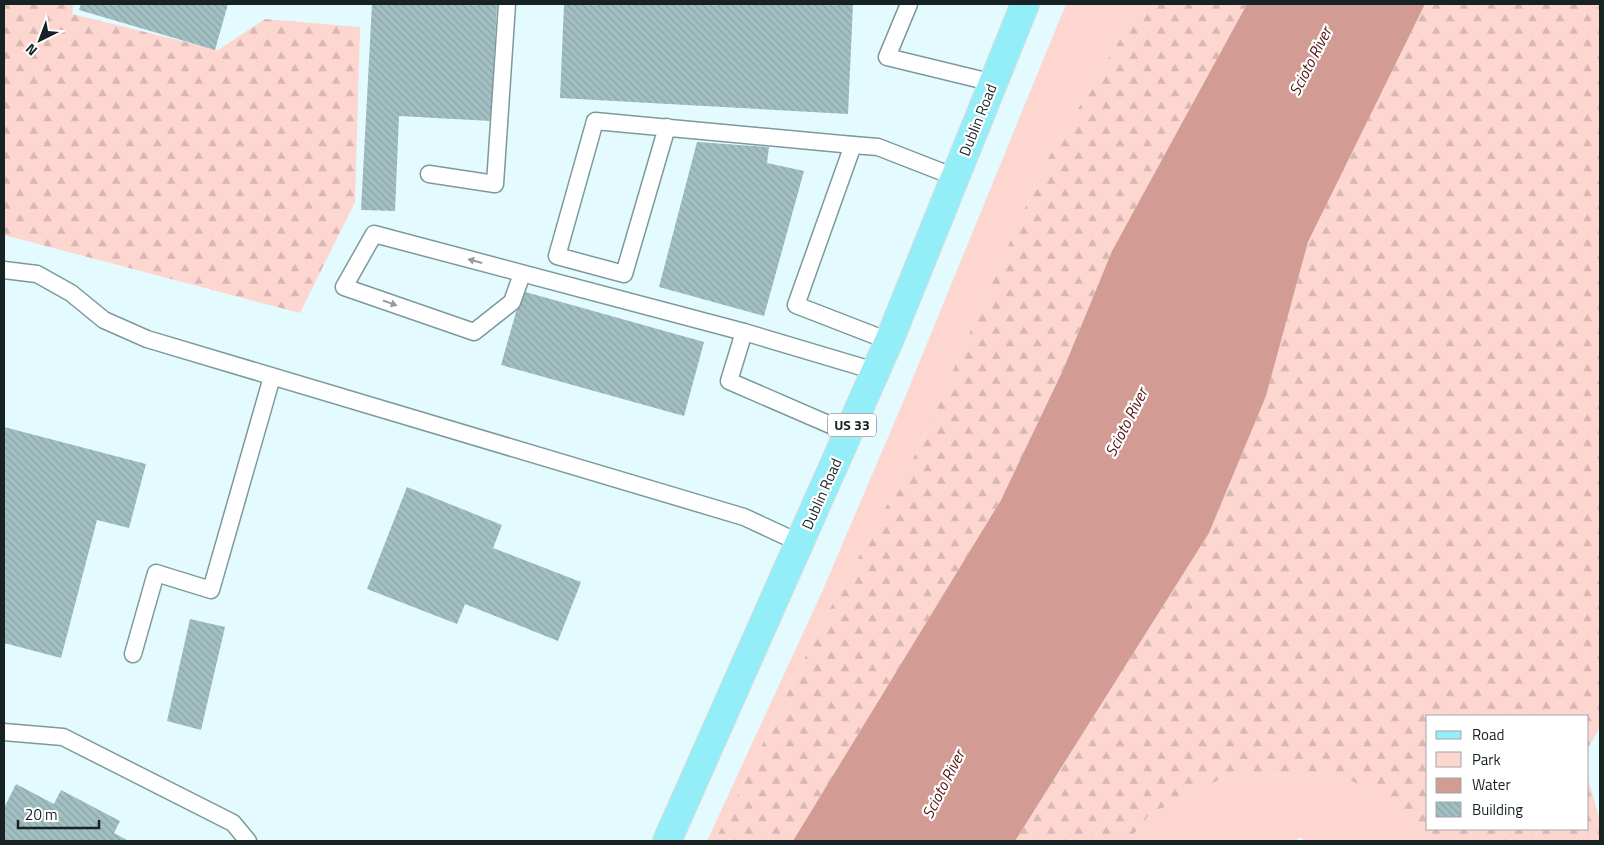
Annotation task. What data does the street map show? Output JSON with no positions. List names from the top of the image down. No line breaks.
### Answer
{"streets":{"main road":["Dublin Road","US 33"]},"water":["Scioto River"],"legend":["Road","Park","Water","Building"],"scale_bar":"20 m","north":"bottom left"}
